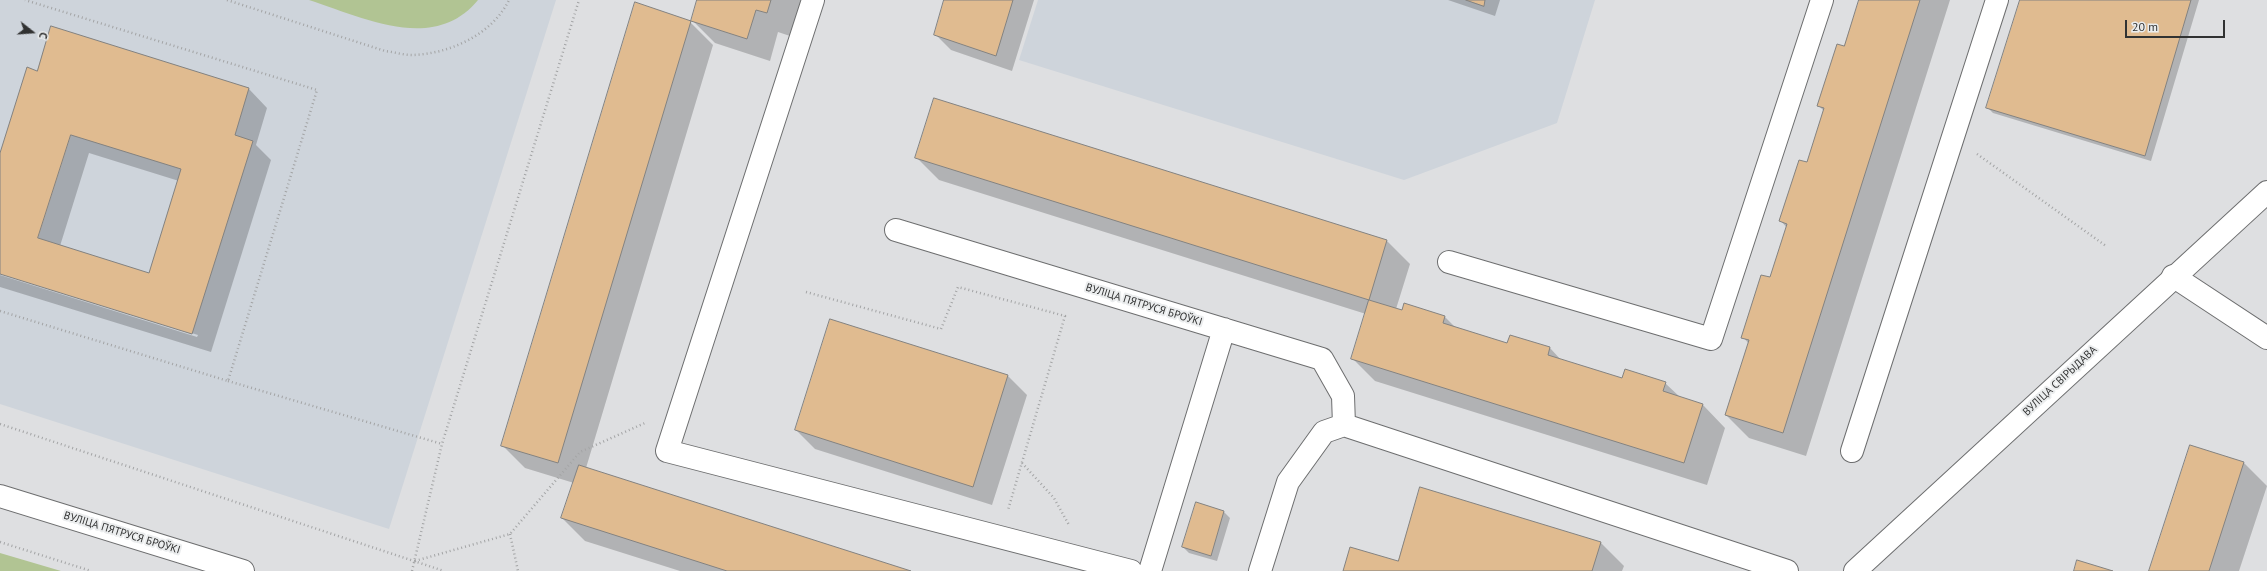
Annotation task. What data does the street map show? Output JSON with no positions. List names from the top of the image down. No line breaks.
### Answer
{"streets":{"main road":["ВУЛІЦА ПЯТРУСЯ БРОЎКІ","ВУЛІЦА СВІРЫДАВА"]},"scale_bar":"20 m","north":"right"}
